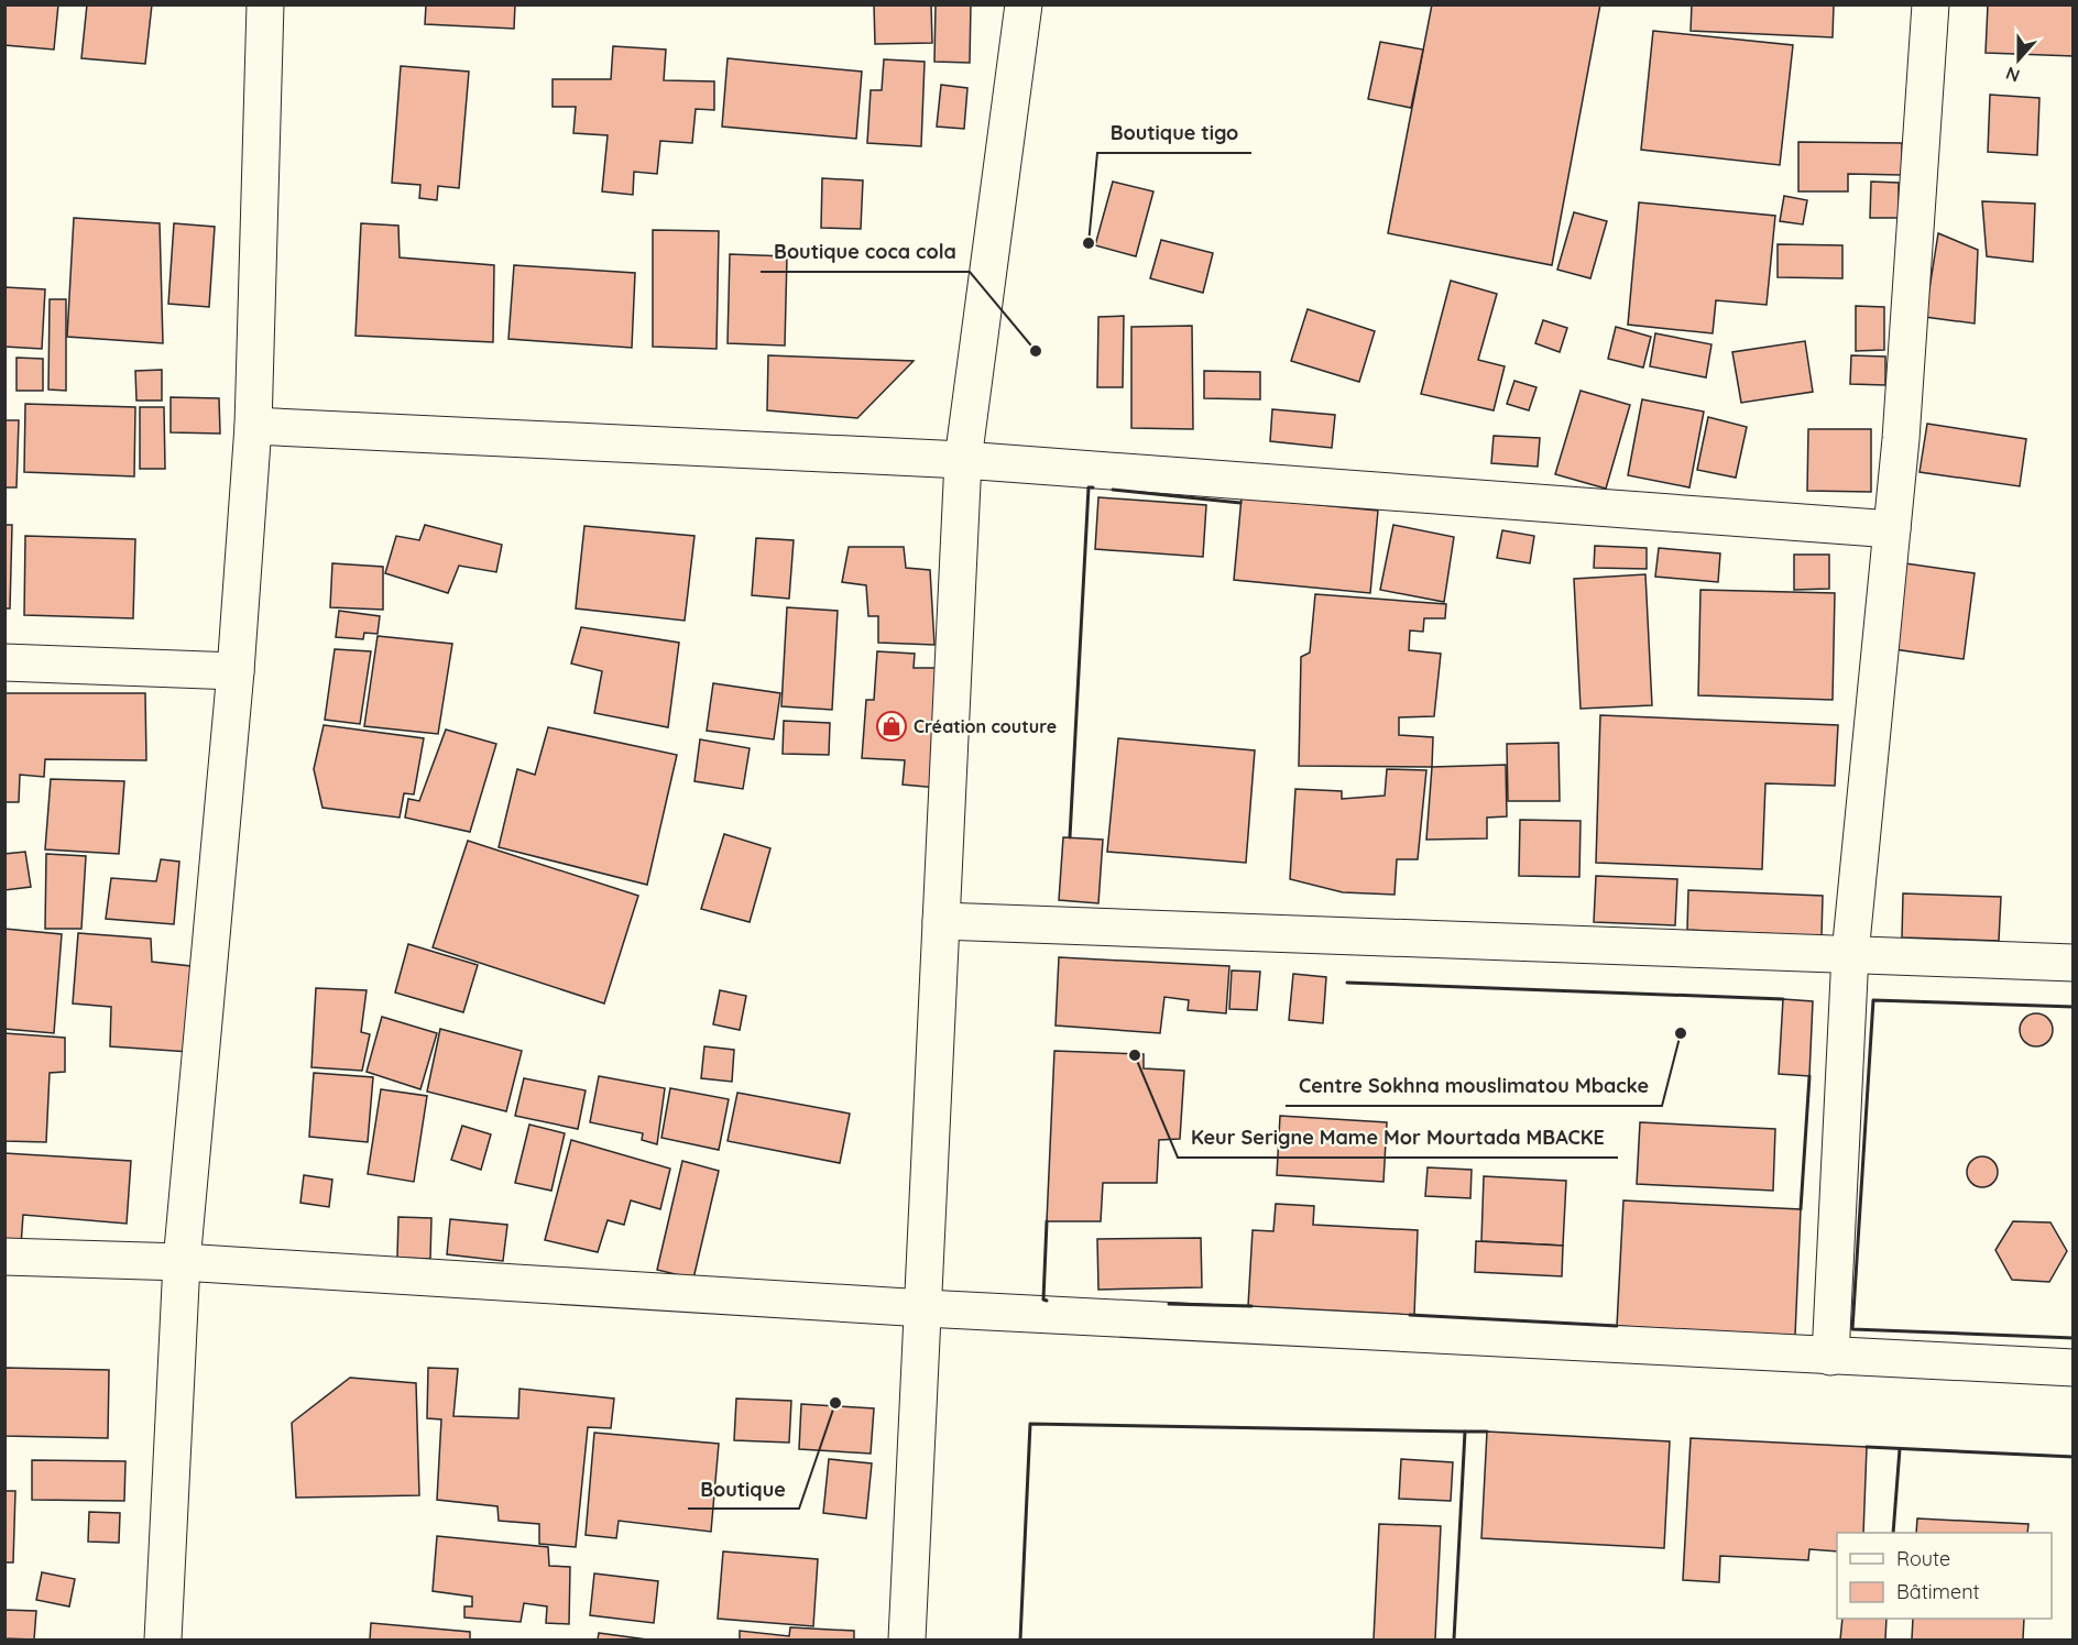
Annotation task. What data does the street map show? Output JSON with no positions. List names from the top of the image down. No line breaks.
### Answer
{"places":{"other":["Boutique tigo","Boutique coca cola","Centre Sokhna mouslimatou Mbacke","Keur Serigne Mame Mor Mourtada MBACKE","Boutique"],"shop":["Création couture"]},"legend":["Route","Bâtiment"],"north":"bottom"}
